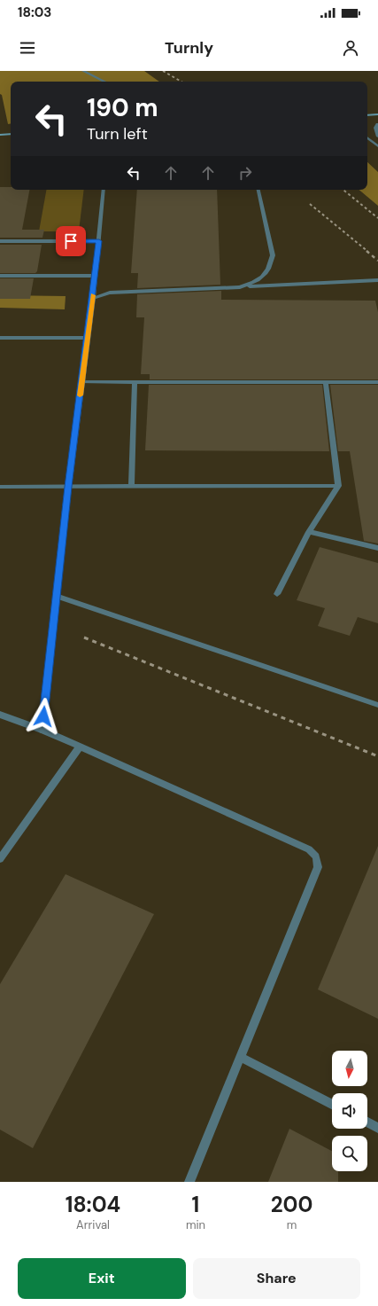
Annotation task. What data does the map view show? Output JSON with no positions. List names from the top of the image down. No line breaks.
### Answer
{"north":"bottom","page":{"status":"18:03","header":"Turnly","turn":["190 m","Turn left"],"eta":["18:04","Arrival","1","min","200","m"],"buttons":["Exit","Share"]}}
